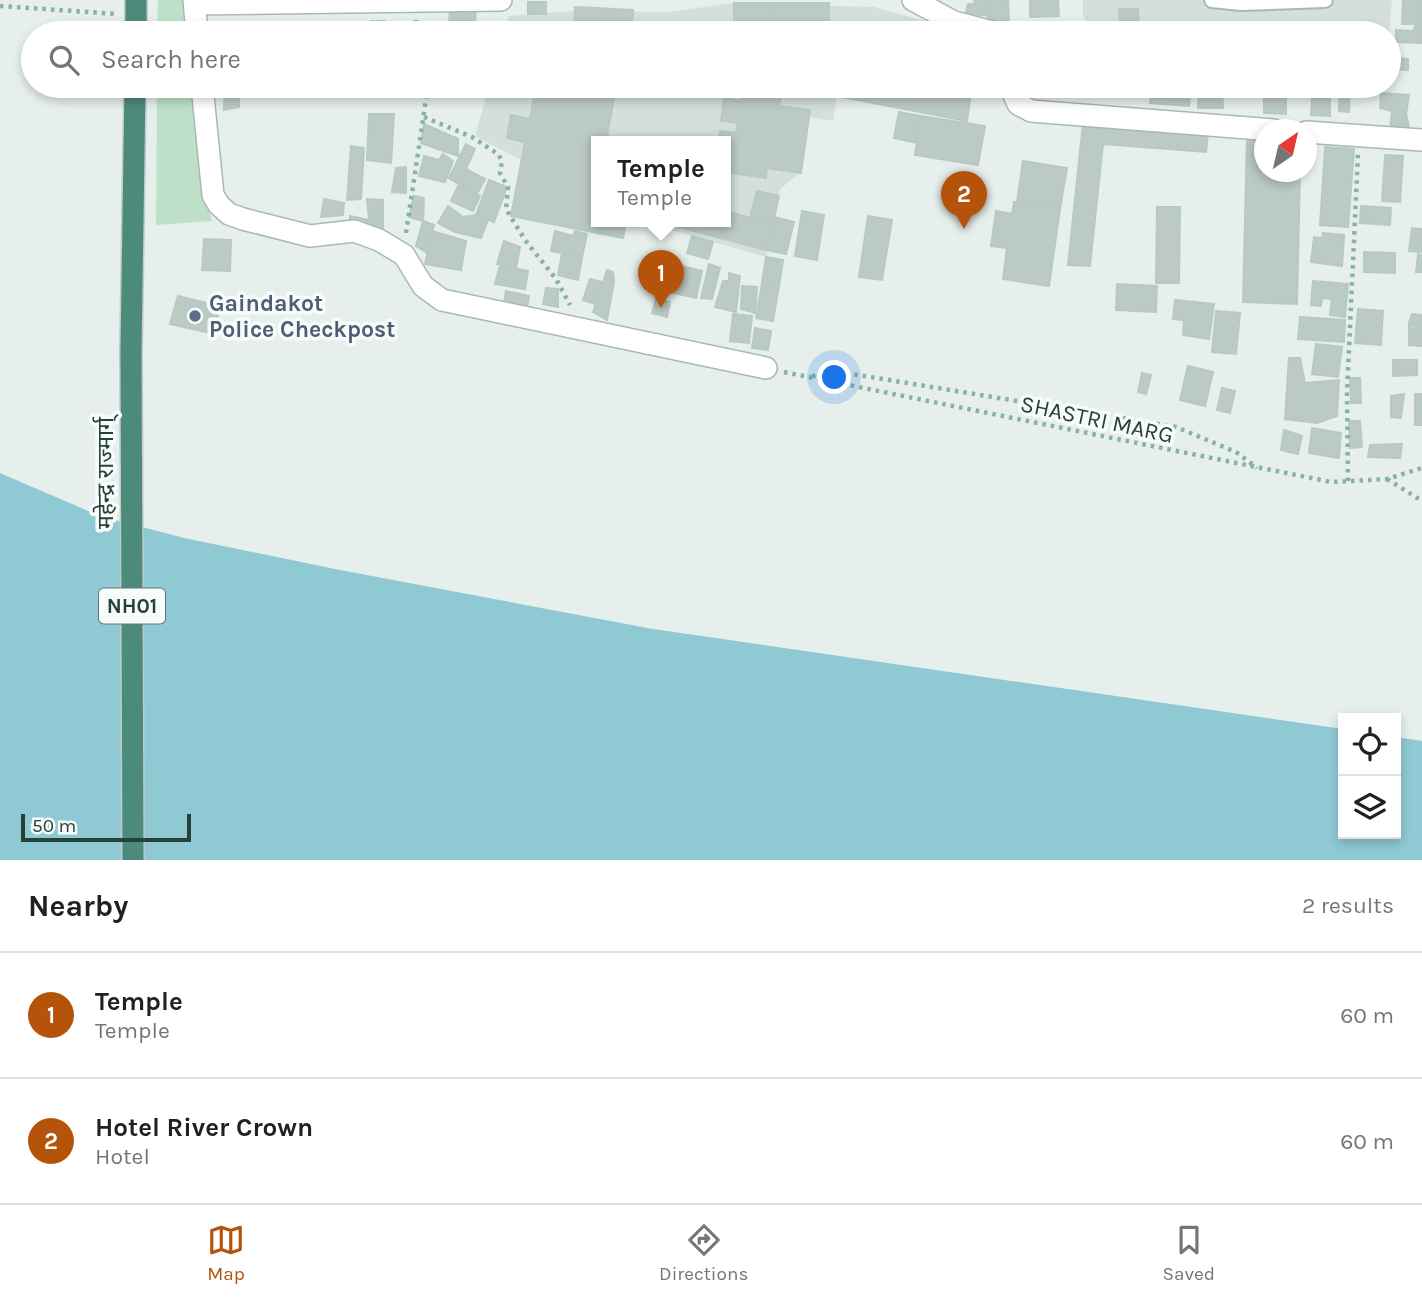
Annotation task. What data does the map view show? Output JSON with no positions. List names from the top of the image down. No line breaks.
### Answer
{"streets":{"highway":["महेन्द्र राज्मार्ग्","NH01"],"path":["SHASTRI MARG"]},"places":["Gaindakot Police Checkpost"],"scale_bar":"50 m","north":"top right","page":{"search":"Search here","popup":["Temple","Temple"],"pins":["2","1"],"scale":"50 m","heading":["Nearby","2 results"],"list":[{"mark":"1","name":"Temple","note":"Temple","value":"60 m"},{"mark":"2","name":"Hotel River Crown","note":"Hotel","value":"60 m"}],"nav":["Map","Directions","Saved"]}}
